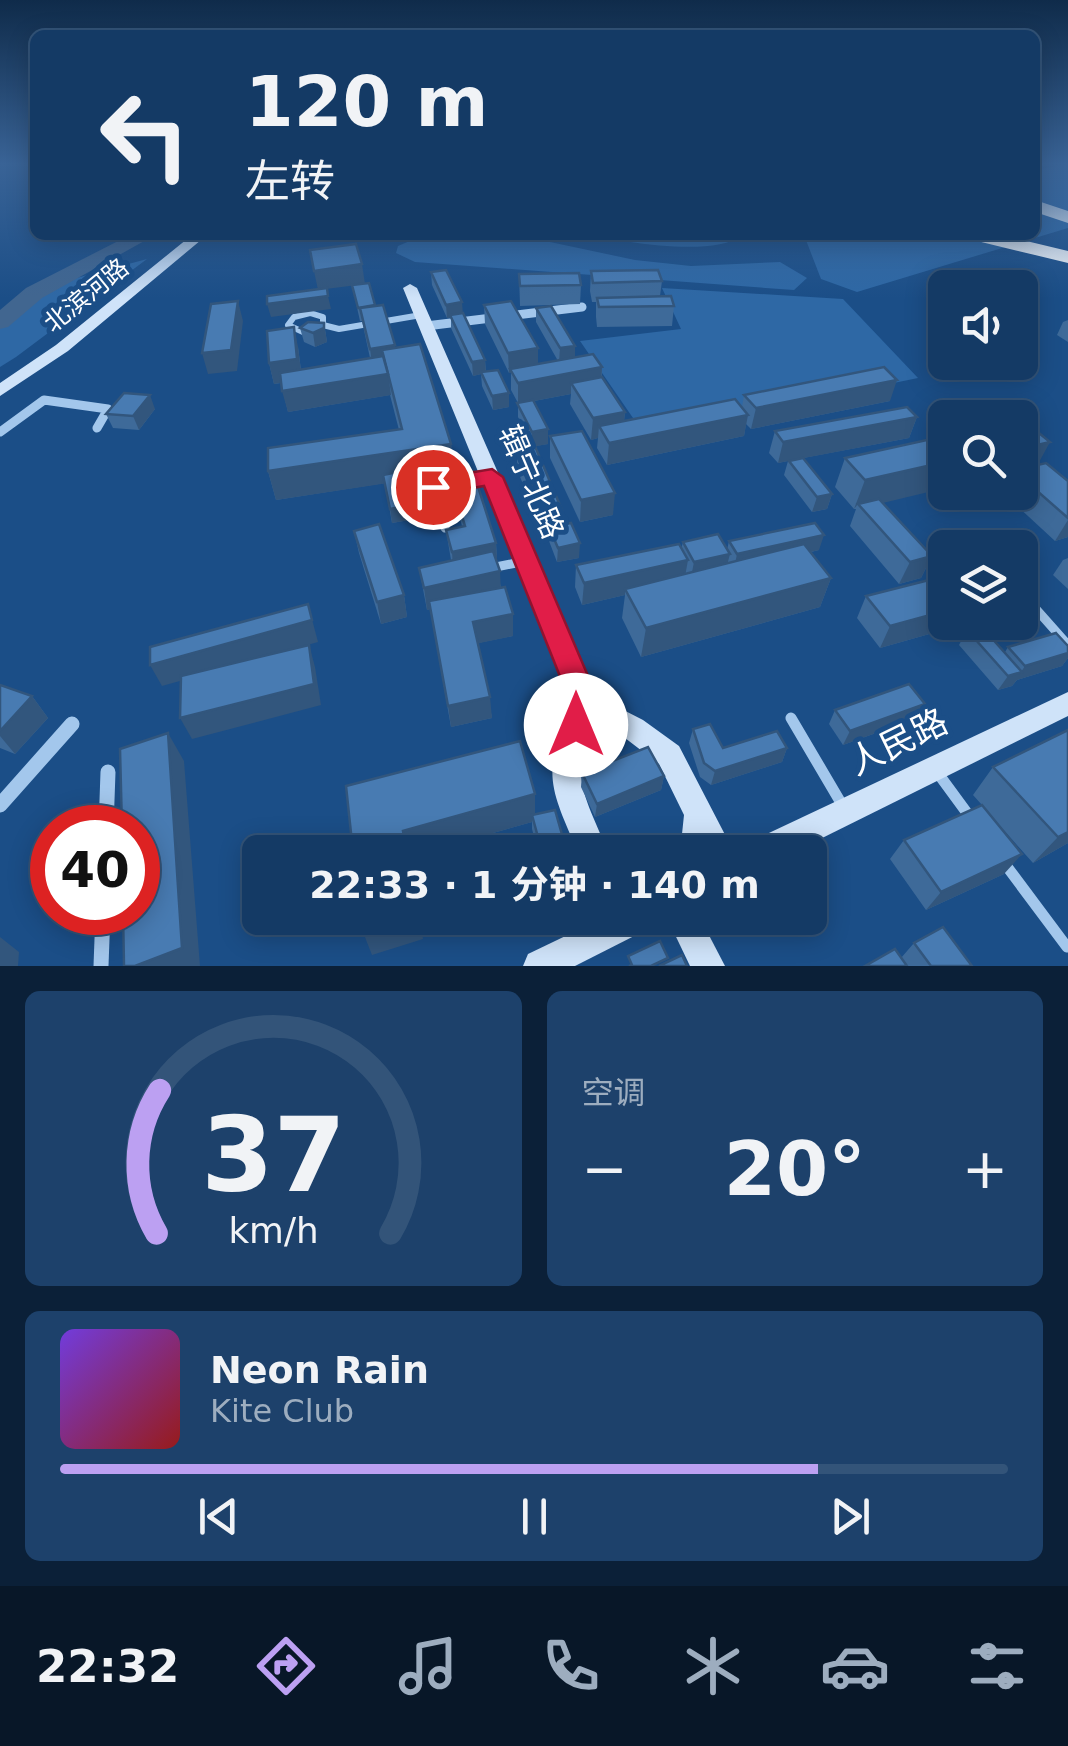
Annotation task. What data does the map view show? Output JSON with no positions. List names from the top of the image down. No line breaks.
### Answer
{"streets":{"street":["北滨河路","辑宁北路","人民路"]},"page":{"turn":["120 m","左转"],"limit":"40","trip":"22:33 · 1 分钟 · 140 m","tile":"空调","heat":["−","20°","+"],"song":["Neon Rain","Kite Club"],"tabs":"22:32","gauge":["37","km/h"]}}
